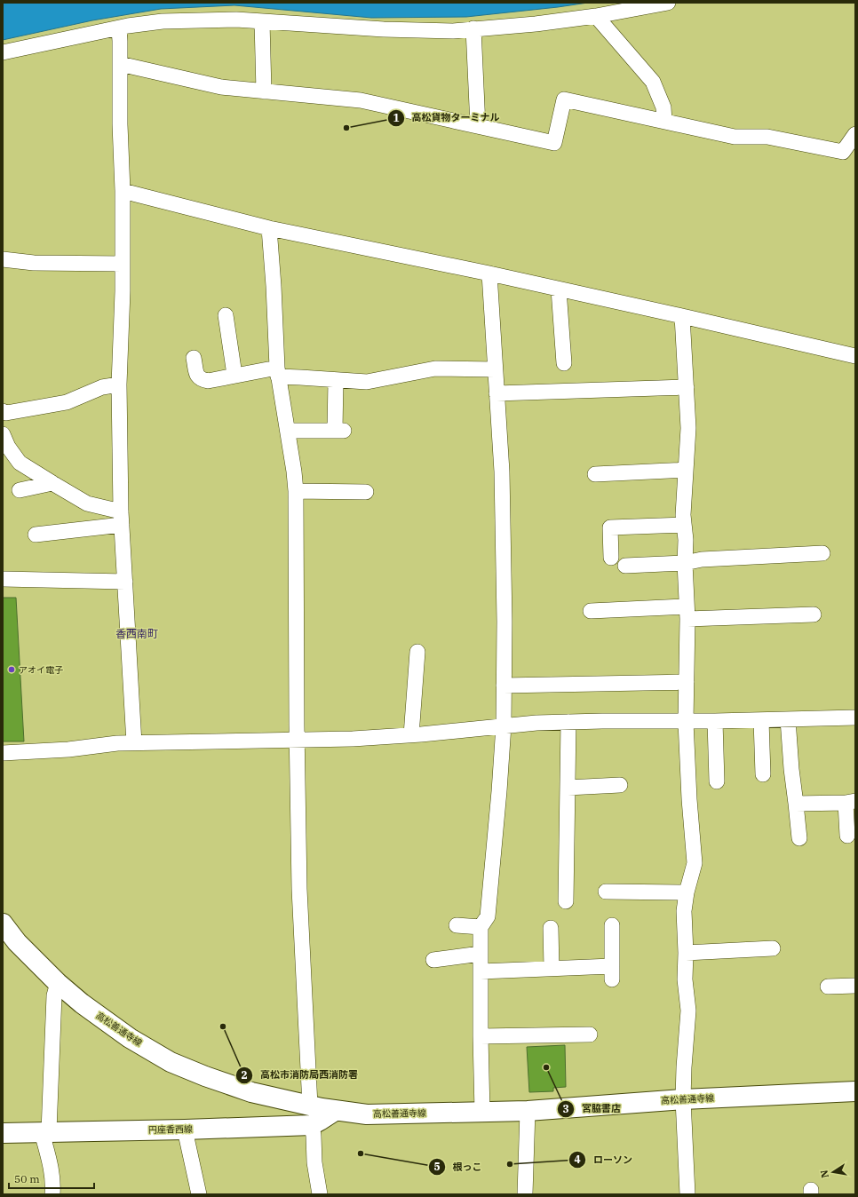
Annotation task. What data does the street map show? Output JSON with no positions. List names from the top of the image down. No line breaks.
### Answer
{"streets":{"main road":["高松善通寺線","円座香西線"]},"crossings":[["高松善通寺線","円座香西線"]],"districts":["香西南町"],"places":["高松貨物ターミナル","アオイ電子","高松市消防局西消防署","宮脇書店","根っこ","ローソン"],"scale_bar":"50 m","north":"left"}
